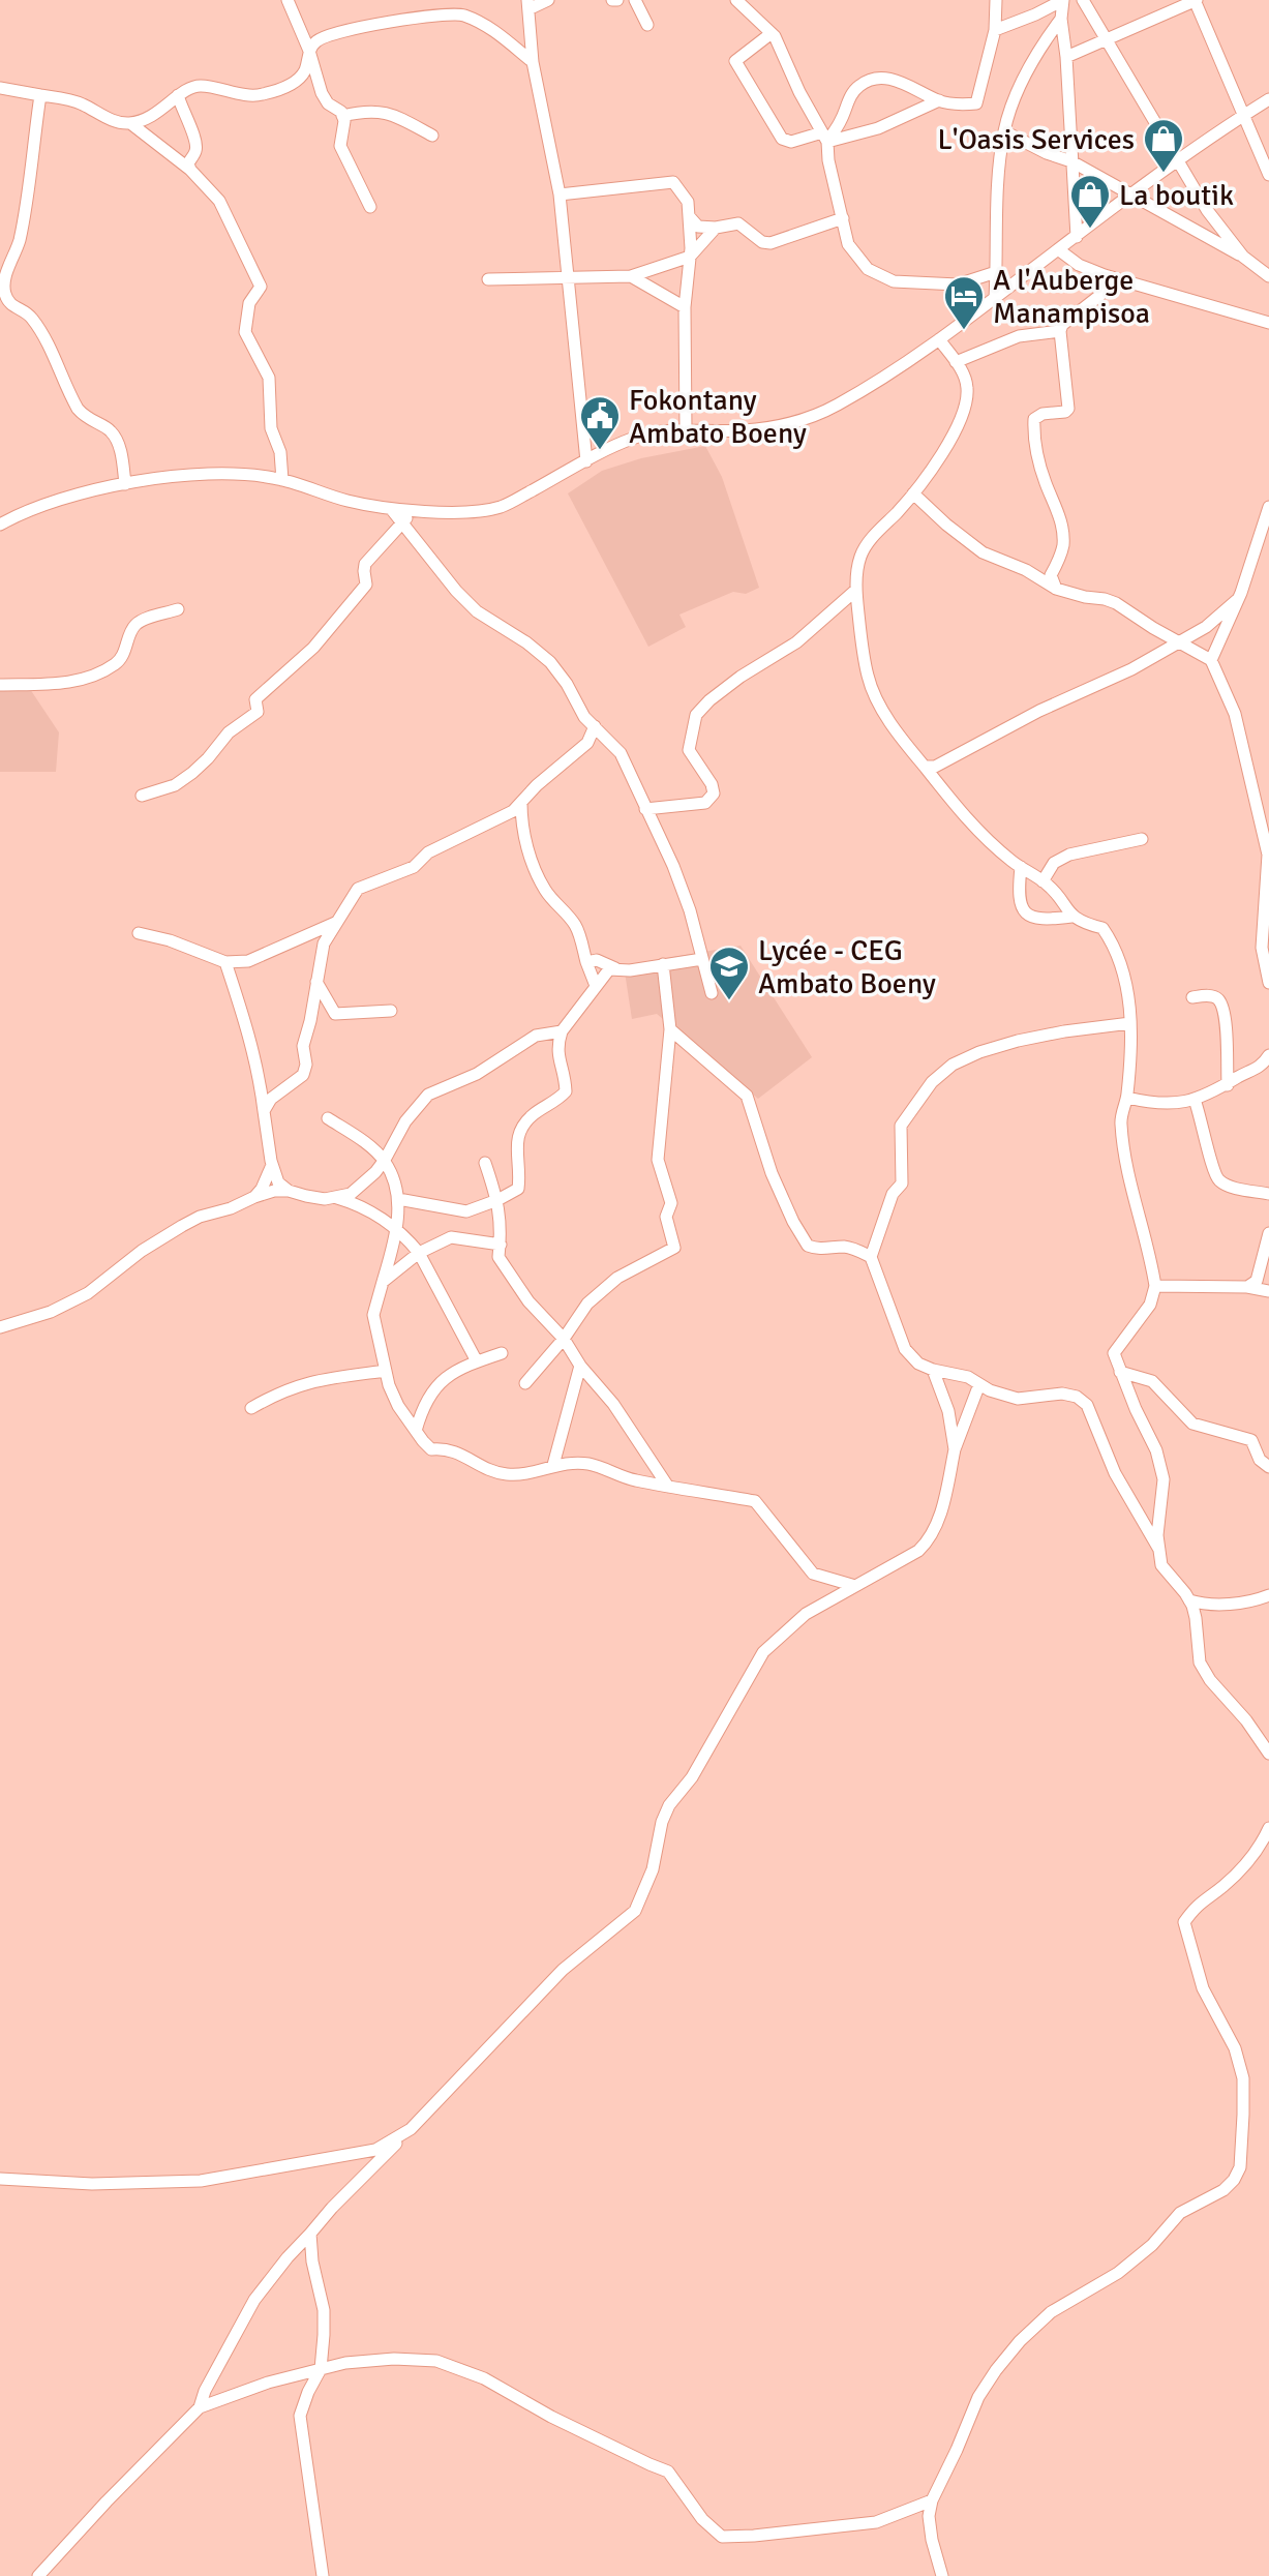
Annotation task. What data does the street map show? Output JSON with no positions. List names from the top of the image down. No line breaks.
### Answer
{"places":{"shop":["L'Oasis Services","La boutik"],"hotel":["A l'Auberge Manampisoa"],"public building":["Fokontany Ambato Boeny"],"school or university":["Lycée - CEG Ambato Boeny"]}}
